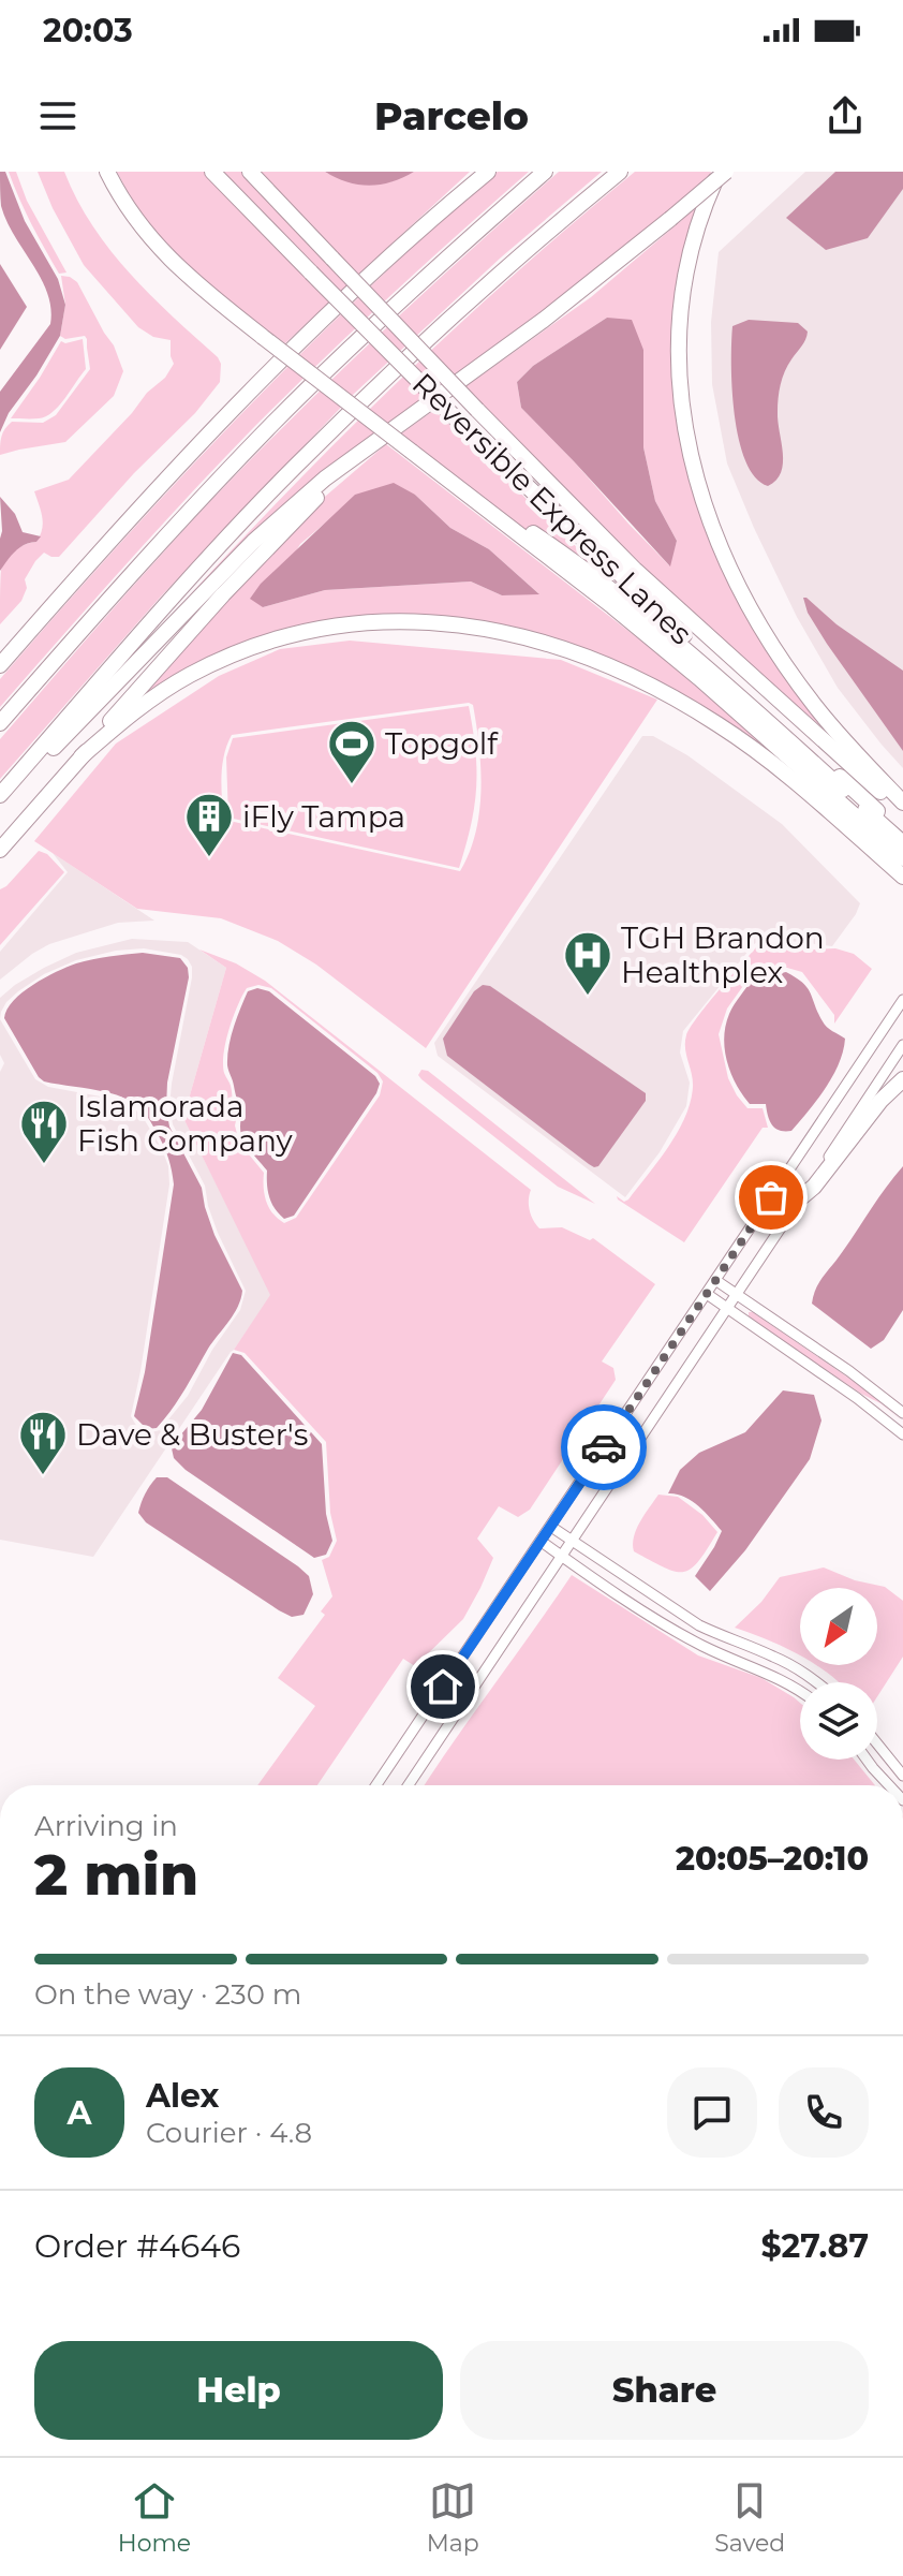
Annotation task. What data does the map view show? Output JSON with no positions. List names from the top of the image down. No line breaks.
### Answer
{"streets":{"highway":["Reversible Express Lanes"]},"places":{"sports":["Topgolf"],"building":["iFly Tampa"],"hospital":["TGH Brandon Healthplex"],"restaurant":["Islamorada Fish Company","Dave & Buster's"]},"north":"bottom left","page":{"status":"20:03","header":"Parcelo","heading":["2 min","Arriving in","20:05–20:10"],"panel":["Alex","Courier · 4.8","Order #4646","$27.87"],"bar":"On the way · 230 m","round":"A","buttons":["Help","Share"],"tabs":["Home","Map","Saved"]}}
